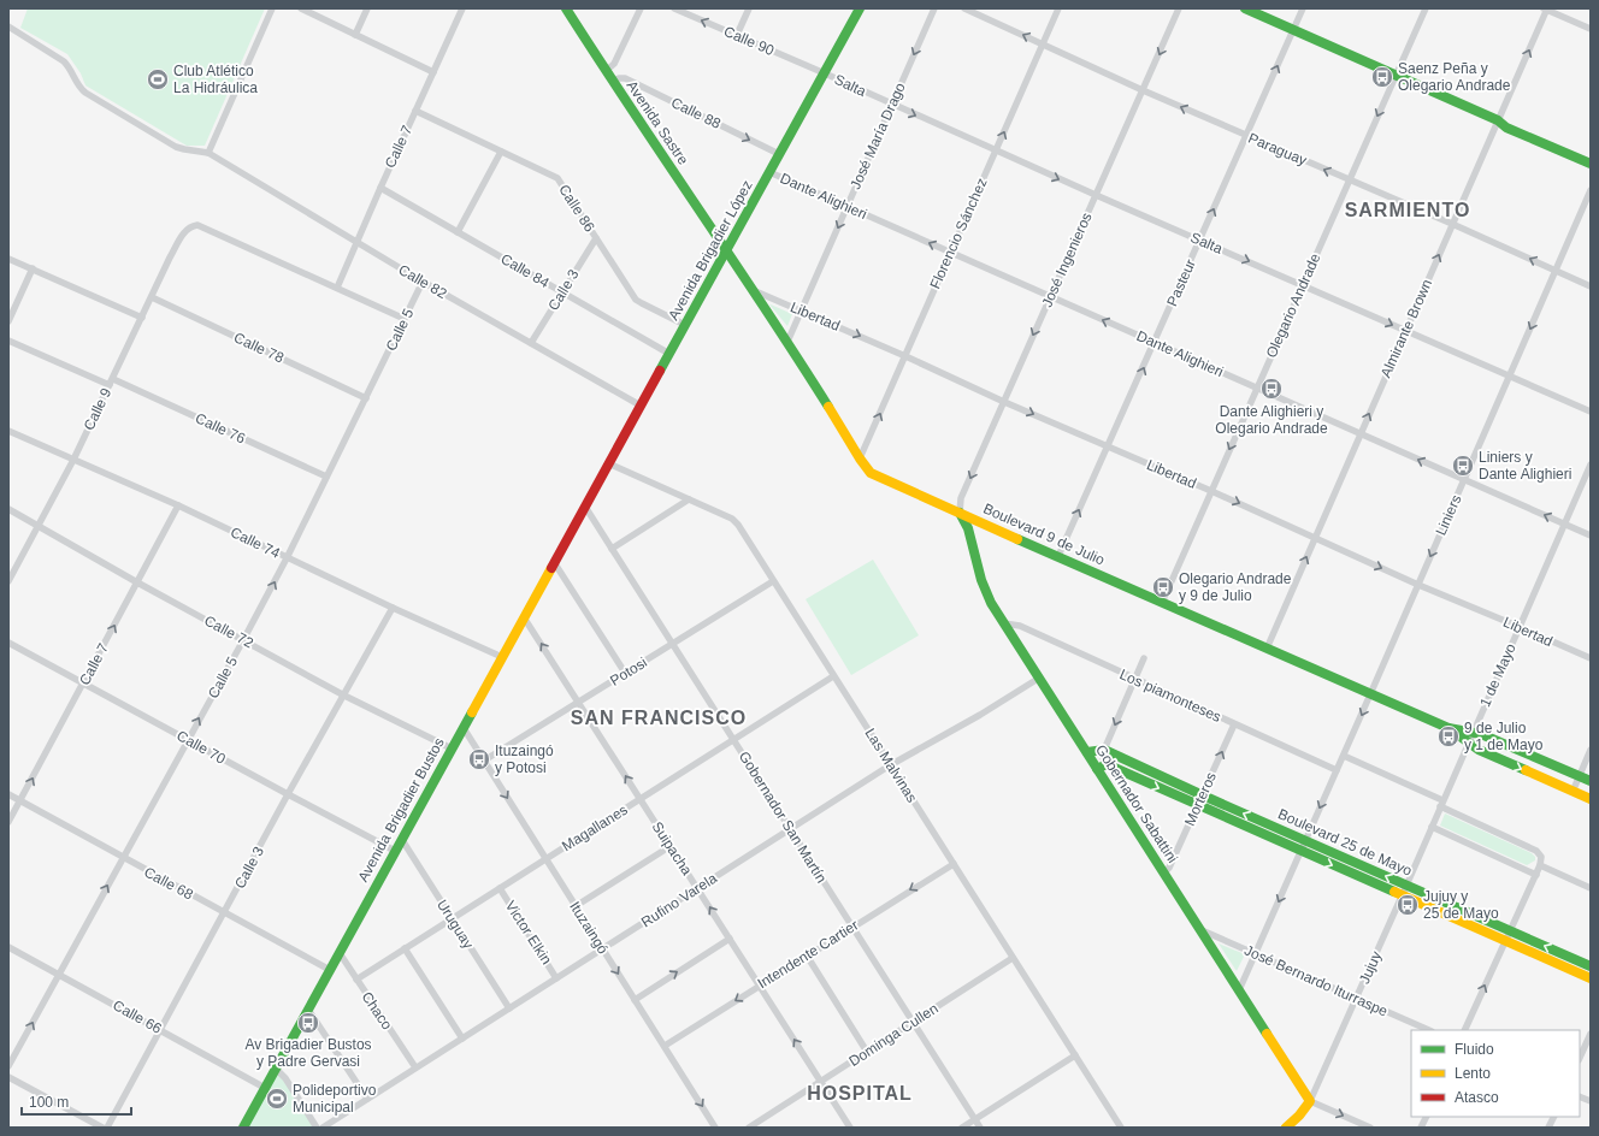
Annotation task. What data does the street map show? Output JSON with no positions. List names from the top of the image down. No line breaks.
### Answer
{"streets":{"main road":["Avenida Sastre","Avenida Brigadier López","Boulevard 9 de Julio","Gobernador Sabattini","Avenida Brigadier Bustos","Boulevard 25 de Mayo"],"street":["Calle 90","Salta","Calle 88","José María Drago","Calle 7","Paraguay","Dante Alighieri","Calle 86","Florencio Sánchez","José Ingenieros","Calle 84","Calle 82","Pasteur","Calle 3","Olegario Andrade","Libertad","Almirante Brown","Calle 5","Calle 78","Calle 9","Calle 76","Liniers","Calle 74","Calle 72","Potosi","1 de Mayo","Los piamonteses","Calle 70","Las Malvinas","Morteros","Gobernador San Martín","Magallanes","Suipacha","Calle 68","Rufino Varela","Uruguay","Ituzaingó","Victor Elkin","Intendente Cartier","Jujuy","José Bernardo Iturraspe","Chaco","Calle 66","Dominga Cullen"]},"crossings":[["Calle 90","Salta"],["Calle 90","Avenida Brigadier López"],["Salta","José María Drago"],["Salta","Florencio Sánchez"],["Salta","Avenida Brigadier López"],["Salta","José Ingenieros"],["Salta","Pasteur"],["Salta","Olegario Andrade"],["Salta","Almirante Brown"],["Salta","Liniers"],["Calle 88","Avenida Sastre"],["Calle 88","Avenida Brigadier López"],["Avenida Sastre","Avenida Brigadier López"],["Avenida Sastre","Boulevard 9 de Julio"],["José María Drago","Dante Alighieri"],["José María Drago","Libertad"],["José María Drago","Boulevard 9 de Julio"],["Calle 7","Calle 86"],["Calle 7","Calle 84"],["Calle 7","Calle 82"],["Calle 7","Calle 9"],["Calle 7","Calle 74"],["Calle 7","Calle 72"],["Calle 7","Calle 70"],["Calle 7","Calle 68"],["Paraguay","Florencio Sánchez"],["Paraguay","José Ingenieros"],["Paraguay","Pasteur"],["Paraguay","Olegario Andrade"],["Paraguay","Almirante Brown"],["Paraguay","Liniers"],["Dante Alighieri","Florencio Sánchez"],["Dante Alighieri","Avenida Brigadier López"],["Dante Alighieri","José Ingenieros"],["Dante Alighieri","Pasteur"],["Dante Alighieri","Olegario Andrade"],["Dante Alighieri","Almirante Brown"],["Dante Alighieri","Liniers"],["Dante Alighieri","1 de Mayo"],["Calle 86","Avenida Brigadier López"],["Calle 86","Calle 3"],["Florencio Sánchez","Libertad"],["Florencio Sánchez","Boulevard 9 de Julio"],["Avenida Brigadier López","Calle 84"],["Avenida Brigadier López","Calle 82"],["Avenida Brigadier López","Boulevard 9 de Julio"],["Avenida Brigadier López","Las Malvinas"],["Avenida Brigadier López","Avenida Brigadier Bustos"],["Avenida Brigadier López","Gobernador San Martín"],["José Ingenieros","Libertad"],["José Ingenieros","Boulevard 9 de Julio"],["José Ingenieros","Gobernador Sabattini"],["Calle 84","Calle 3"],["Calle 82","Calle 3"],["Calle 82","Calle 5"],["Pasteur","Libertad"],["Pasteur","Boulevard 9 de Julio"],["Calle 3","Calle 74"],["Calle 3","Calle 72"],["Calle 3","Calle 70"],["Calle 3","Calle 68"],["Calle 3","Calle 66"],["Olegario Andrade","Libertad"],["Olegario Andrade","Boulevard 9 de Julio"],["Libertad","Almirante Brown"],["Libertad","Liniers"],["Libertad","Boulevard 9 de Julio"],["Libertad","1 de Mayo"],["Almirante Brown","Boulevard 9 de Julio"],["Calle 5","Calle 78"],["Calle 5","Calle 76"],["Calle 5","Calle 74"],["Calle 5","Calle 72"],["Calle 5","Calle 70"],["Calle 5","Calle 68"],["Calle 5","Calle 66"],["Calle 78","Calle 9"],["Calle 9","Calle 76"],["Calle 9","Calle 74"],["Calle 9","Calle 72"],["Liniers","Boulevard 9 de Julio"],["Liniers","Los piamonteses"],["Liniers","Gobernador Sabattini"],["Liniers","Boulevard 25 de Mayo"],["Liniers","José Bernardo Iturraspe"],["Boulevard 9 de Julio","1 de Mayo"],["Boulevard 9 de Julio","Gobernador Sabattini"],["Calle 74","Avenida Brigadier Bustos"],["Calle 72","Avenida Brigadier Bustos"],["Potosi","Las Malvinas"],["Potosi","Gobernador San Martín"],["Potosi","Suipacha"],["Potosi","Ituzaingó"],["1 de Mayo","Boulevard 25 de Mayo"],["1 de Mayo","Jujuy"],["Los piamonteses","Morteros"],["Los piamonteses","Gobernador Sabattini"],["Calle 70","Avenida Brigadier Bustos"],["Las Malvinas","Magallanes"],["Las Malvinas","Rufino Varela"],["Las Malvinas","Intendente Cartier"],["Las Malvinas","Dominga Cullen"],["Morteros","Gobernador Sabattini"],["Morteros","Boulevard 25 de Mayo"],["Gobernador Sabattini","Boulevard 25 de Mayo"],["Gobernador Sabattini","Rufino Varela"],["Gobernador Sabattini","Jujuy"],["Gobernador Sabattini","José Bernardo Iturraspe"],["Avenida Brigadier Bustos","Gobernador San Martín"],["Avenida Brigadier Bustos","Suipacha"],["Avenida Brigadier Bustos","Calle 68"],["Avenida Brigadier Bustos","Uruguay"],["Avenida Brigadier Bustos","Ituzaingó"],["Avenida Brigadier Bustos","Chaco"],["Avenida Brigadier Bustos","Calle 66"],["Gobernador San Martín","Magallanes"],["Gobernador San Martín","Rufino Varela"],["Gobernador San Martín","Intendente Cartier"],["Gobernador San Martín","Dominga Cullen"],["Magallanes","Suipacha"],["Magallanes","Uruguay"],["Magallanes","Ituzaingó"],["Magallanes","Victor Elkin"],["Magallanes","Chaco"],["Boulevard 25 de Mayo","Jujuy"],["Suipacha","Rufino Varela"],["Suipacha","Intendente Cartier"],["Suipacha","Dominga Cullen"],["Rufino Varela","Uruguay"],["Rufino Varela","Ituzaingó"],["Rufino Varela","Victor Elkin"],["Rufino Varela","Chaco"],["Ituzaingó","Intendente Cartier"],["Jujuy","José Bernardo Iturraspe"]],"one_way":["Calle 90","Salta","Calle 88","José María Drago","Calle 7","Paraguay","Dante Alighieri","Florencio Sánchez","José Ingenieros","Pasteur","Libertad","Almirante Brown","Calle 5","Liniers","Morteros","Ituzaingó"],"districts":["SARMIENTO","SAN FRANCISCO","HOSPITAL"],"places":{"bus stop":["Saenz Peña y Olegario Andrade","Dante Alighieri y Olegario Andrade","Liniers y Dante Alighieri","Olegario Andrade y 9 de Julio","9 de Julio y 1 de Mayo","Ituzaingó y Potosi","Jujuy y 25 de Mayo","Av Brigadier Bustos y Padre Gervasi"],"sports":["Club Atlético La Hidráulica","Polideportivo Municipal"]},"legend":["Fluido","Lento","Atasco"],"scale_bar":"100 m"}
